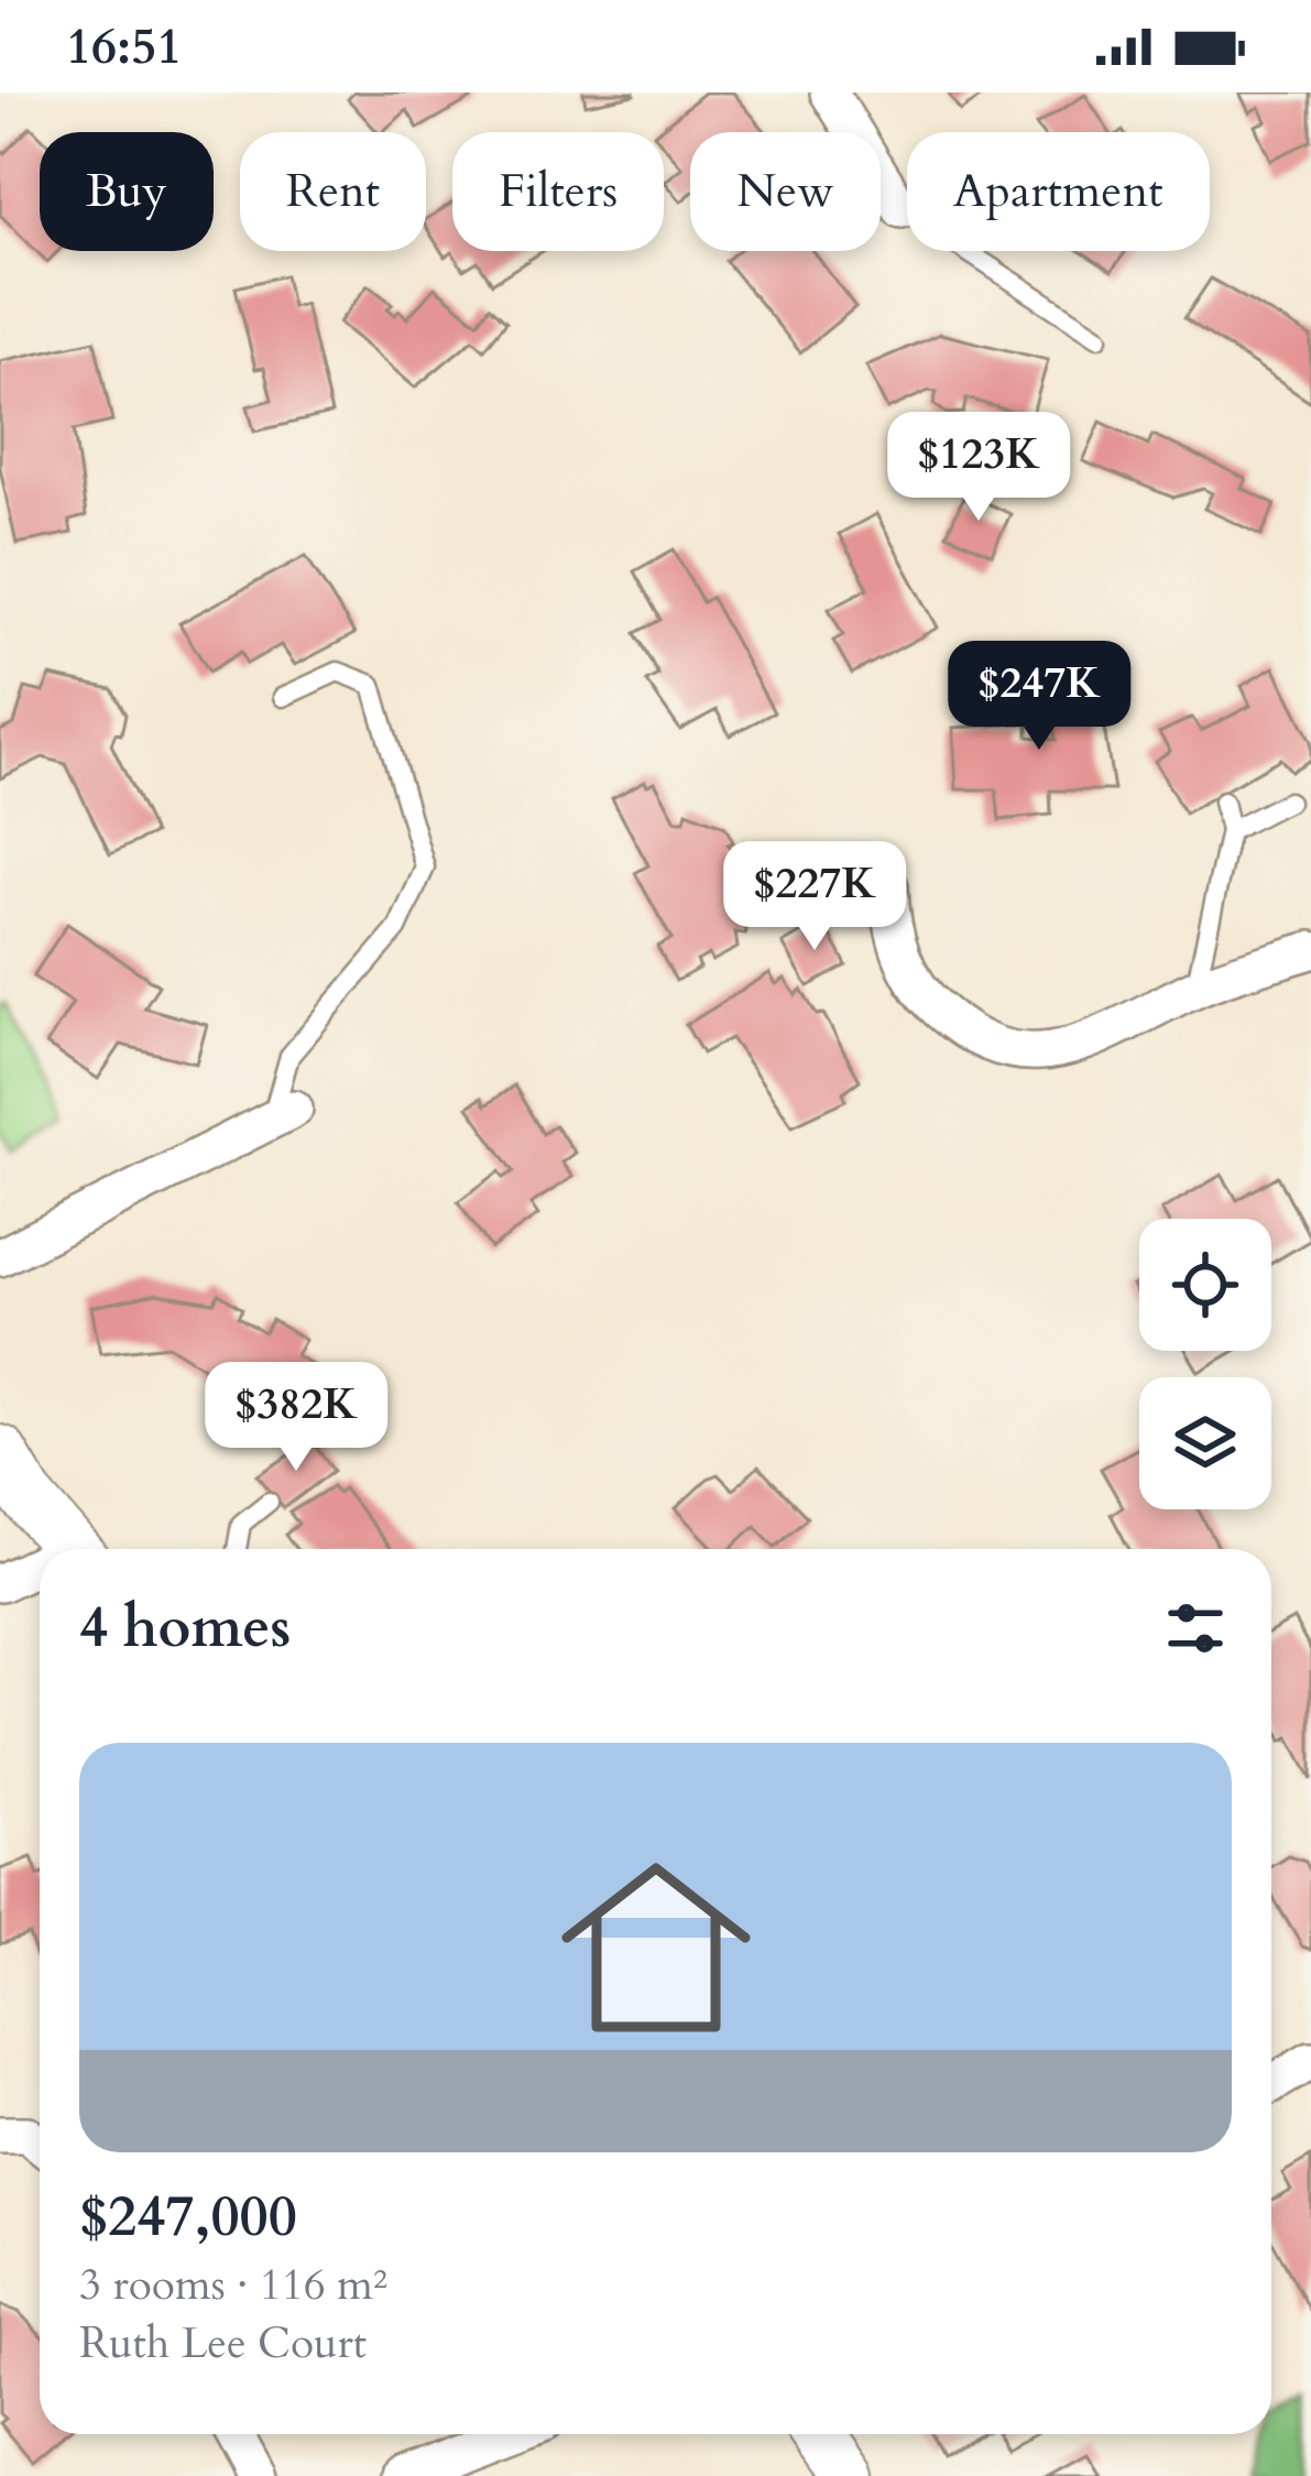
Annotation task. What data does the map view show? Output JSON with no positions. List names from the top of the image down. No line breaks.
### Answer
{"page":{"status":"16:51","chip":["Buy","Rent","Filters","New","Apartment"],"price":["$123K","$247K","$227K","$382K"],"heading":"4 homes","list":[{"name":"$247,000","note":"3 rooms · 116 m² · Ruth Lee Court"}]}}
